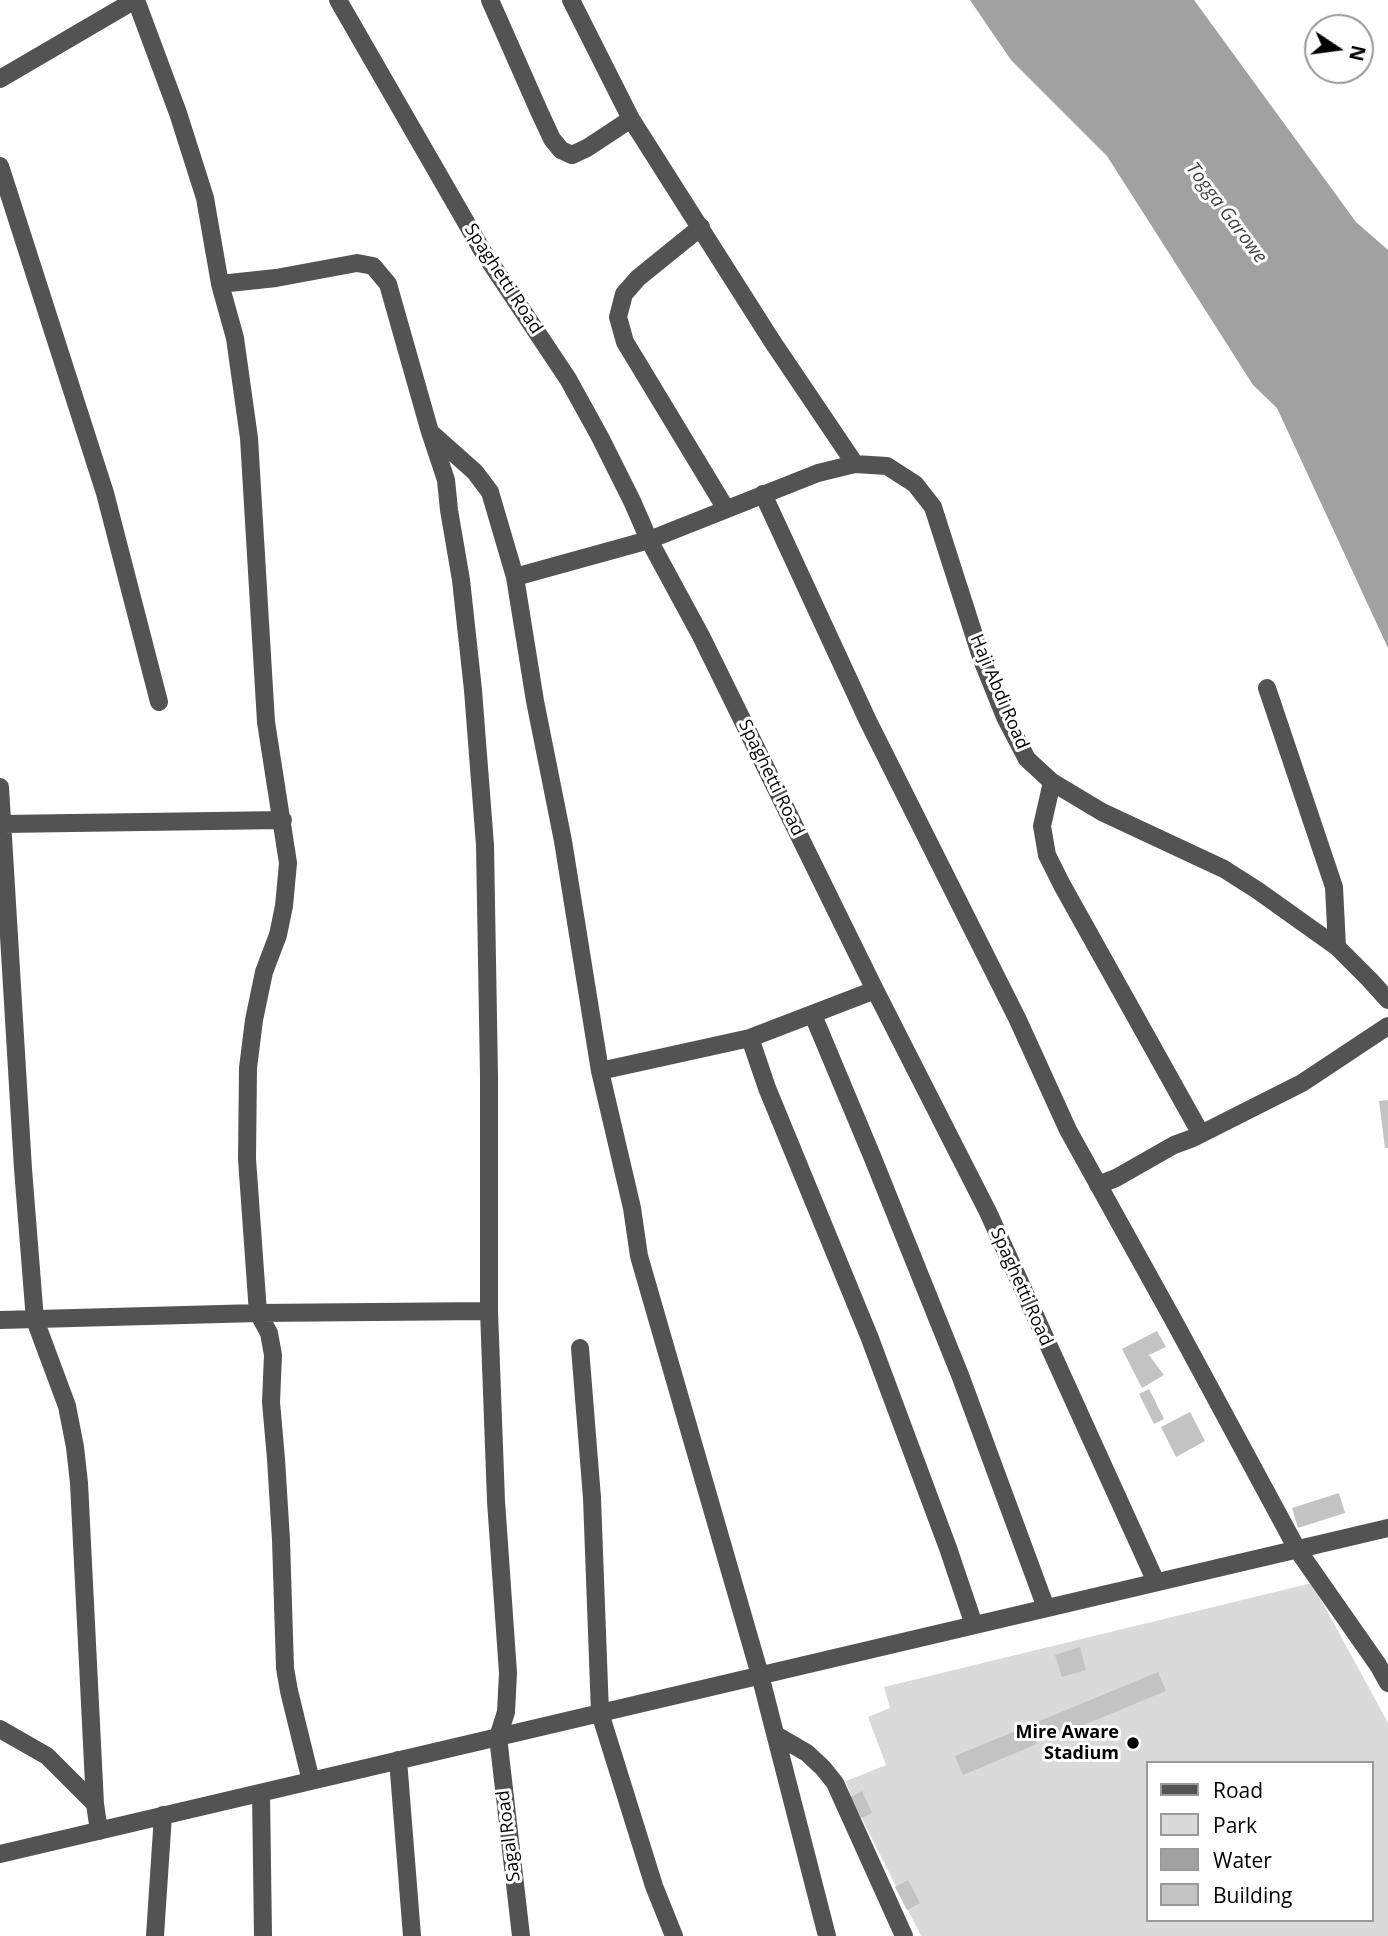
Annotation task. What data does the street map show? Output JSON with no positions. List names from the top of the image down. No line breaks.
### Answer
{"streets":{"street":["Spaghetti Road","Haji Abdi Road","Sagal Road"]},"crossings":[["Spaghetti Road","Haji Abdi Road"]],"water":["Togga Garowe"],"places":["Mire Aware Stadium"],"legend":["Road","Park","Water","Building"],"north":"right"}
